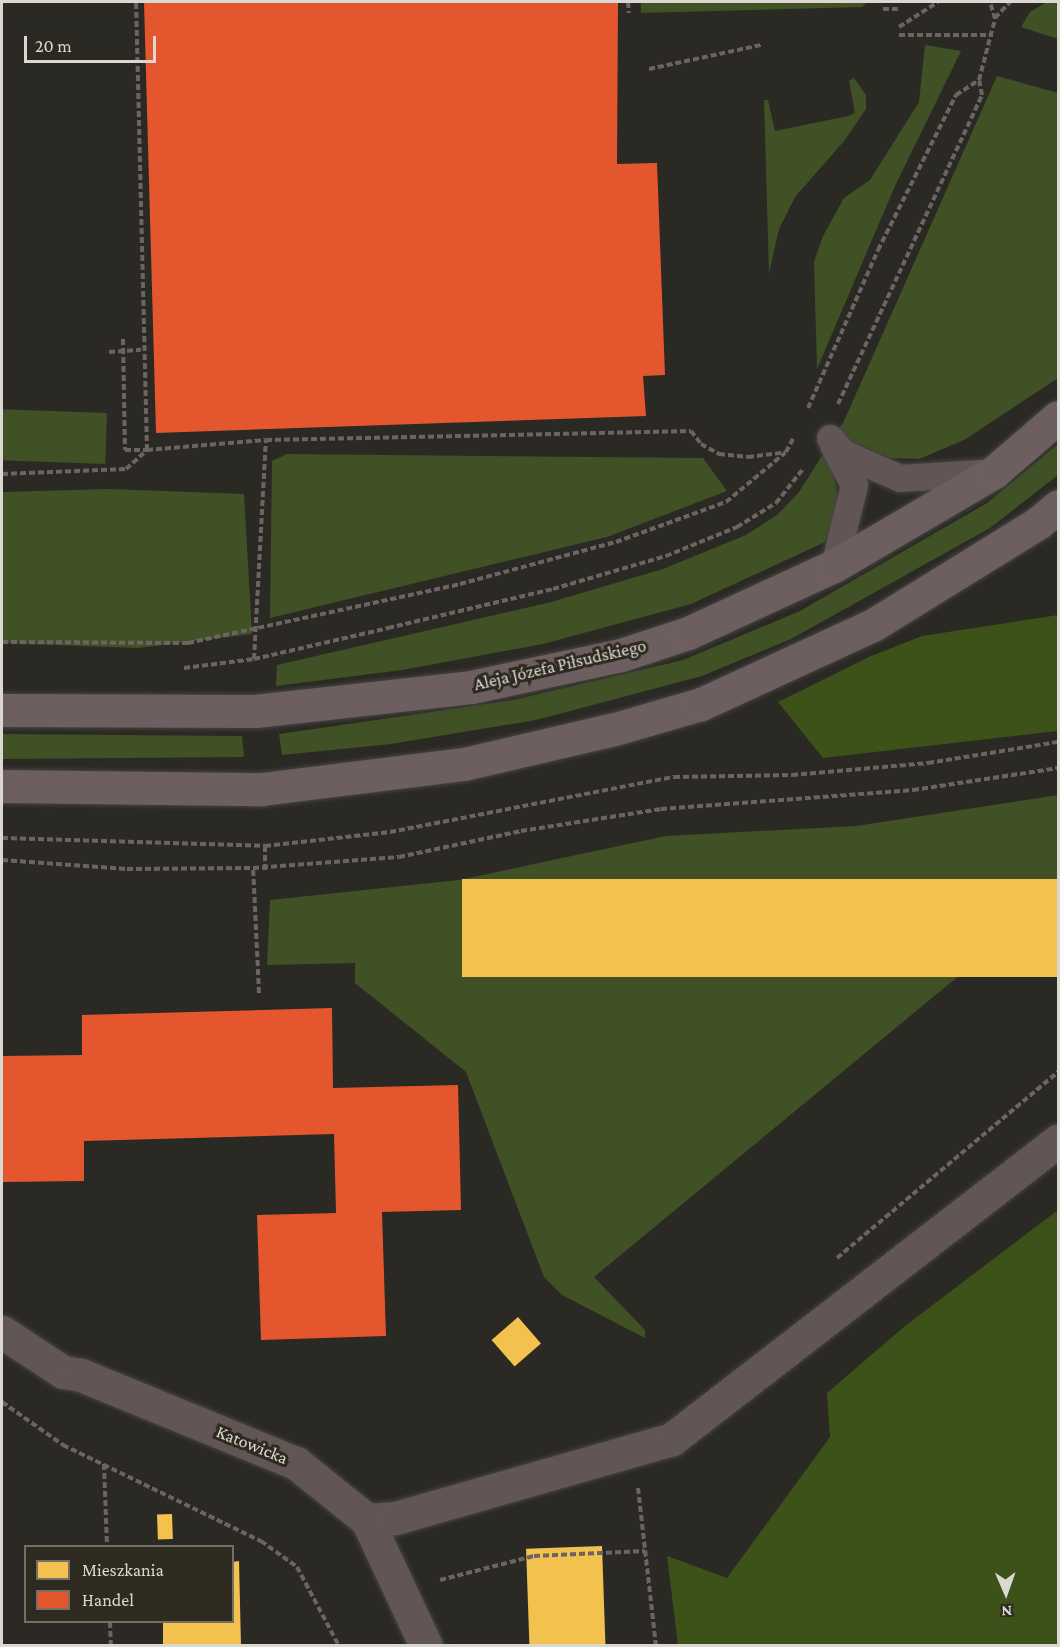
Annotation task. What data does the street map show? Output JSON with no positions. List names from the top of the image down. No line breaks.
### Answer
{"streets":{"main road":["Aleja Józefa Piłsudskiego"],"street":["Katowicka"]},"legend":["Mieszkania","Handel"],"scale_bar":"20 m","north":"bottom"}
